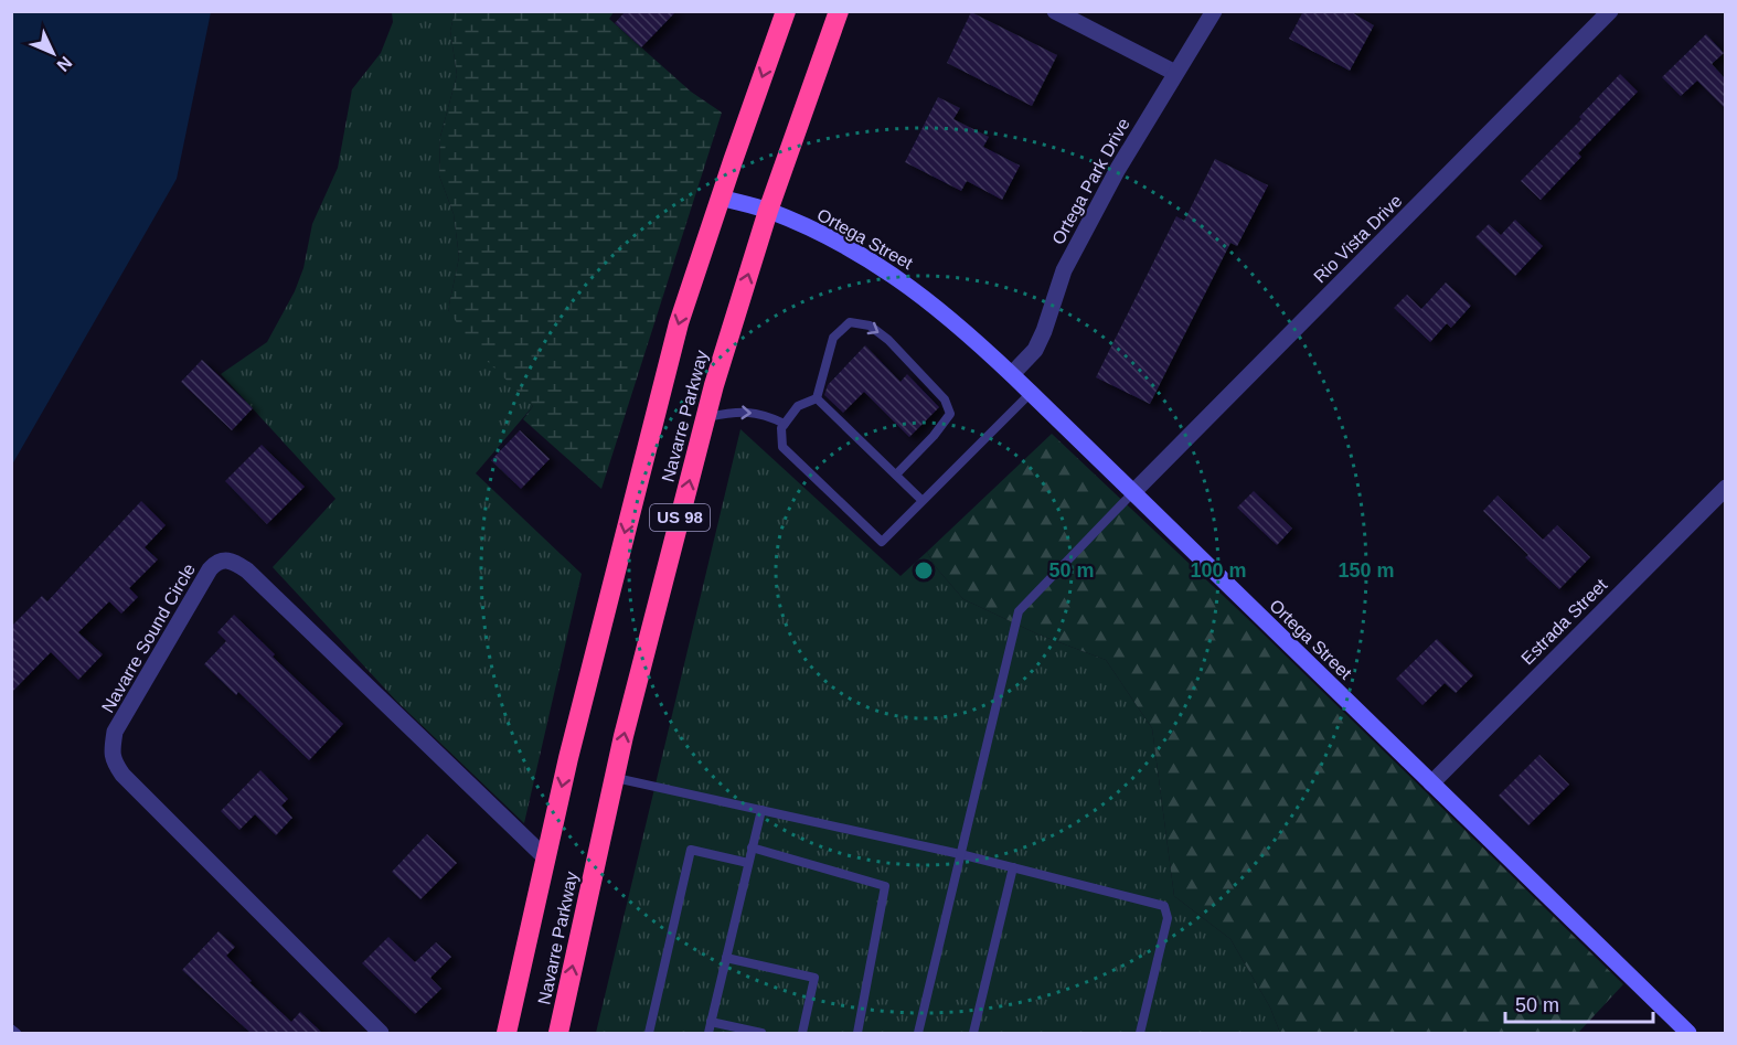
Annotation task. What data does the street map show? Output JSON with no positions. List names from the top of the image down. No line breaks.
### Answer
{"streets":{"highway":["Navarre Parkway","US 98"],"street":["Ortega Park Drive","Ortega Street","Rio Vista Drive","Estrada Street","Navarre Sound Circle"]},"crossings":[["Ortega Park Drive","Ortega Street"],["Ortega Street","Rio Vista Drive"],["Ortega Street","Navarre Parkway"],["Ortega Street","Estrada Street"],["Navarre Parkway","Navarre Sound Circle"]],"scale_bar":"50 m","north":"bottom right","rings":["50 m","100 m","150 m"]}
